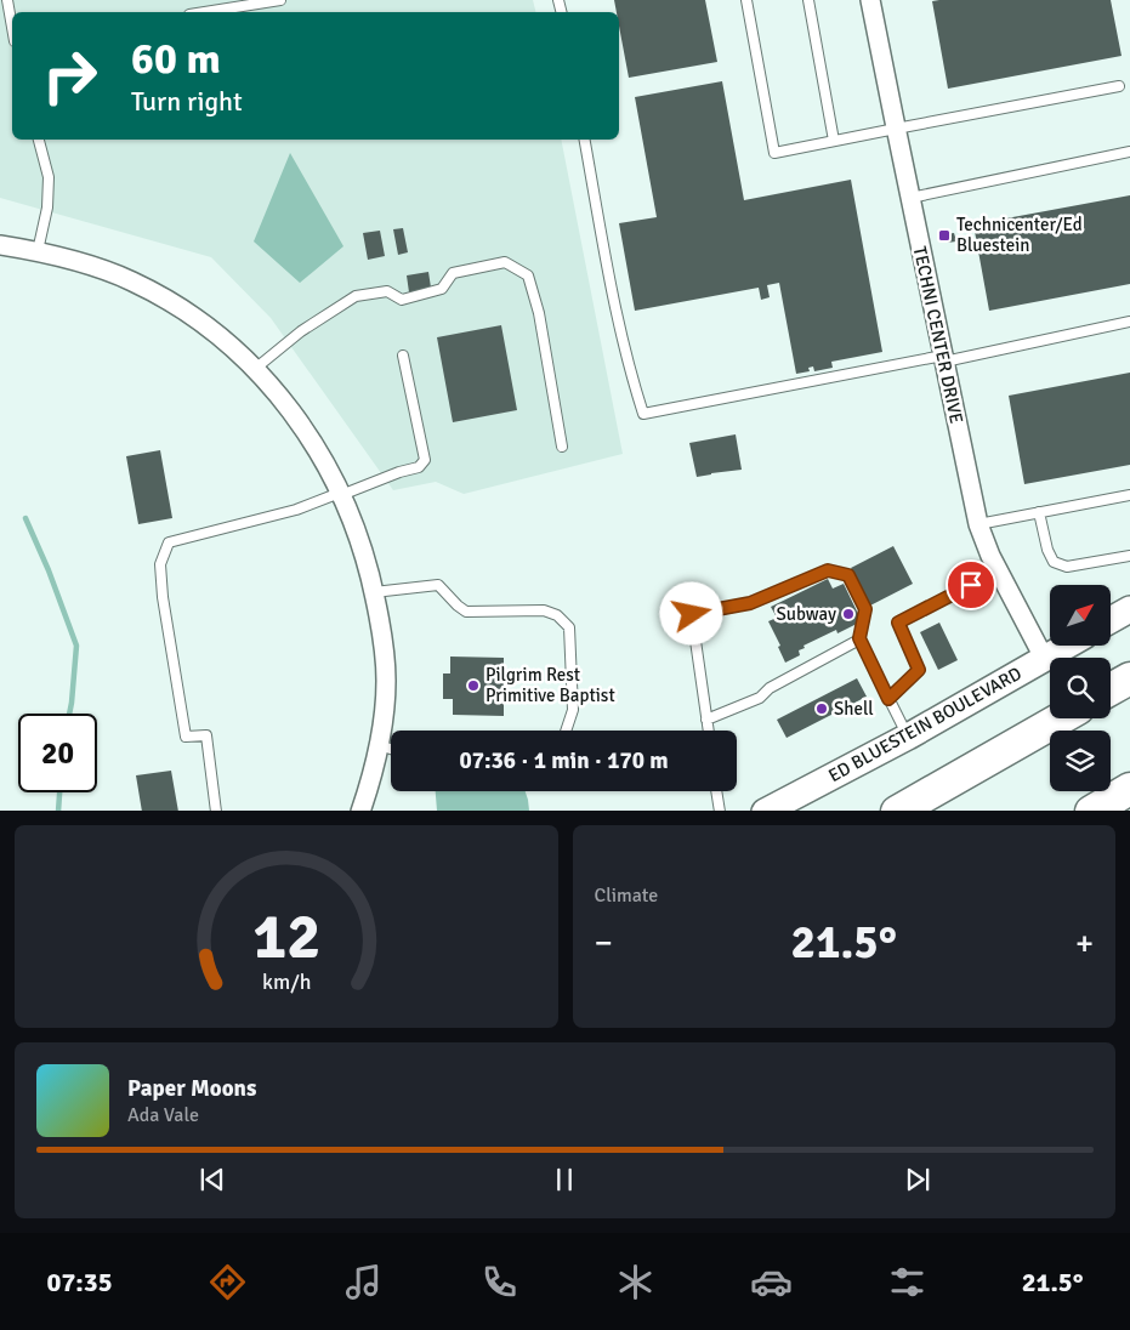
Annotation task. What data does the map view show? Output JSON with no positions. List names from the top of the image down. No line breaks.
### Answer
{"streets":{"main road":["ED BLUESTEIN BOULEVARD"],"street":["TECHNI CENTER DRIVE"]},"crossings":[["TECHNI CENTER DRIVE","ED BLUESTEIN BOULEVARD"]],"places":{"transit":["Technicenter/Ed Bluestein"],"other":["Subway","Pilgrim Rest Primitive Baptist","Shell"]},"north":"top right","page":{"turn":["60 m","Turn right"],"limit":"20","trip":"07:36 · 1 min · 170 m","tile":"Climate","heat":["−","21.5°","+"],"song":["Paper Moons","Ada Vale"],"tabs":["07:35","21.5°"],"gauge":["12","km/h"]}}
